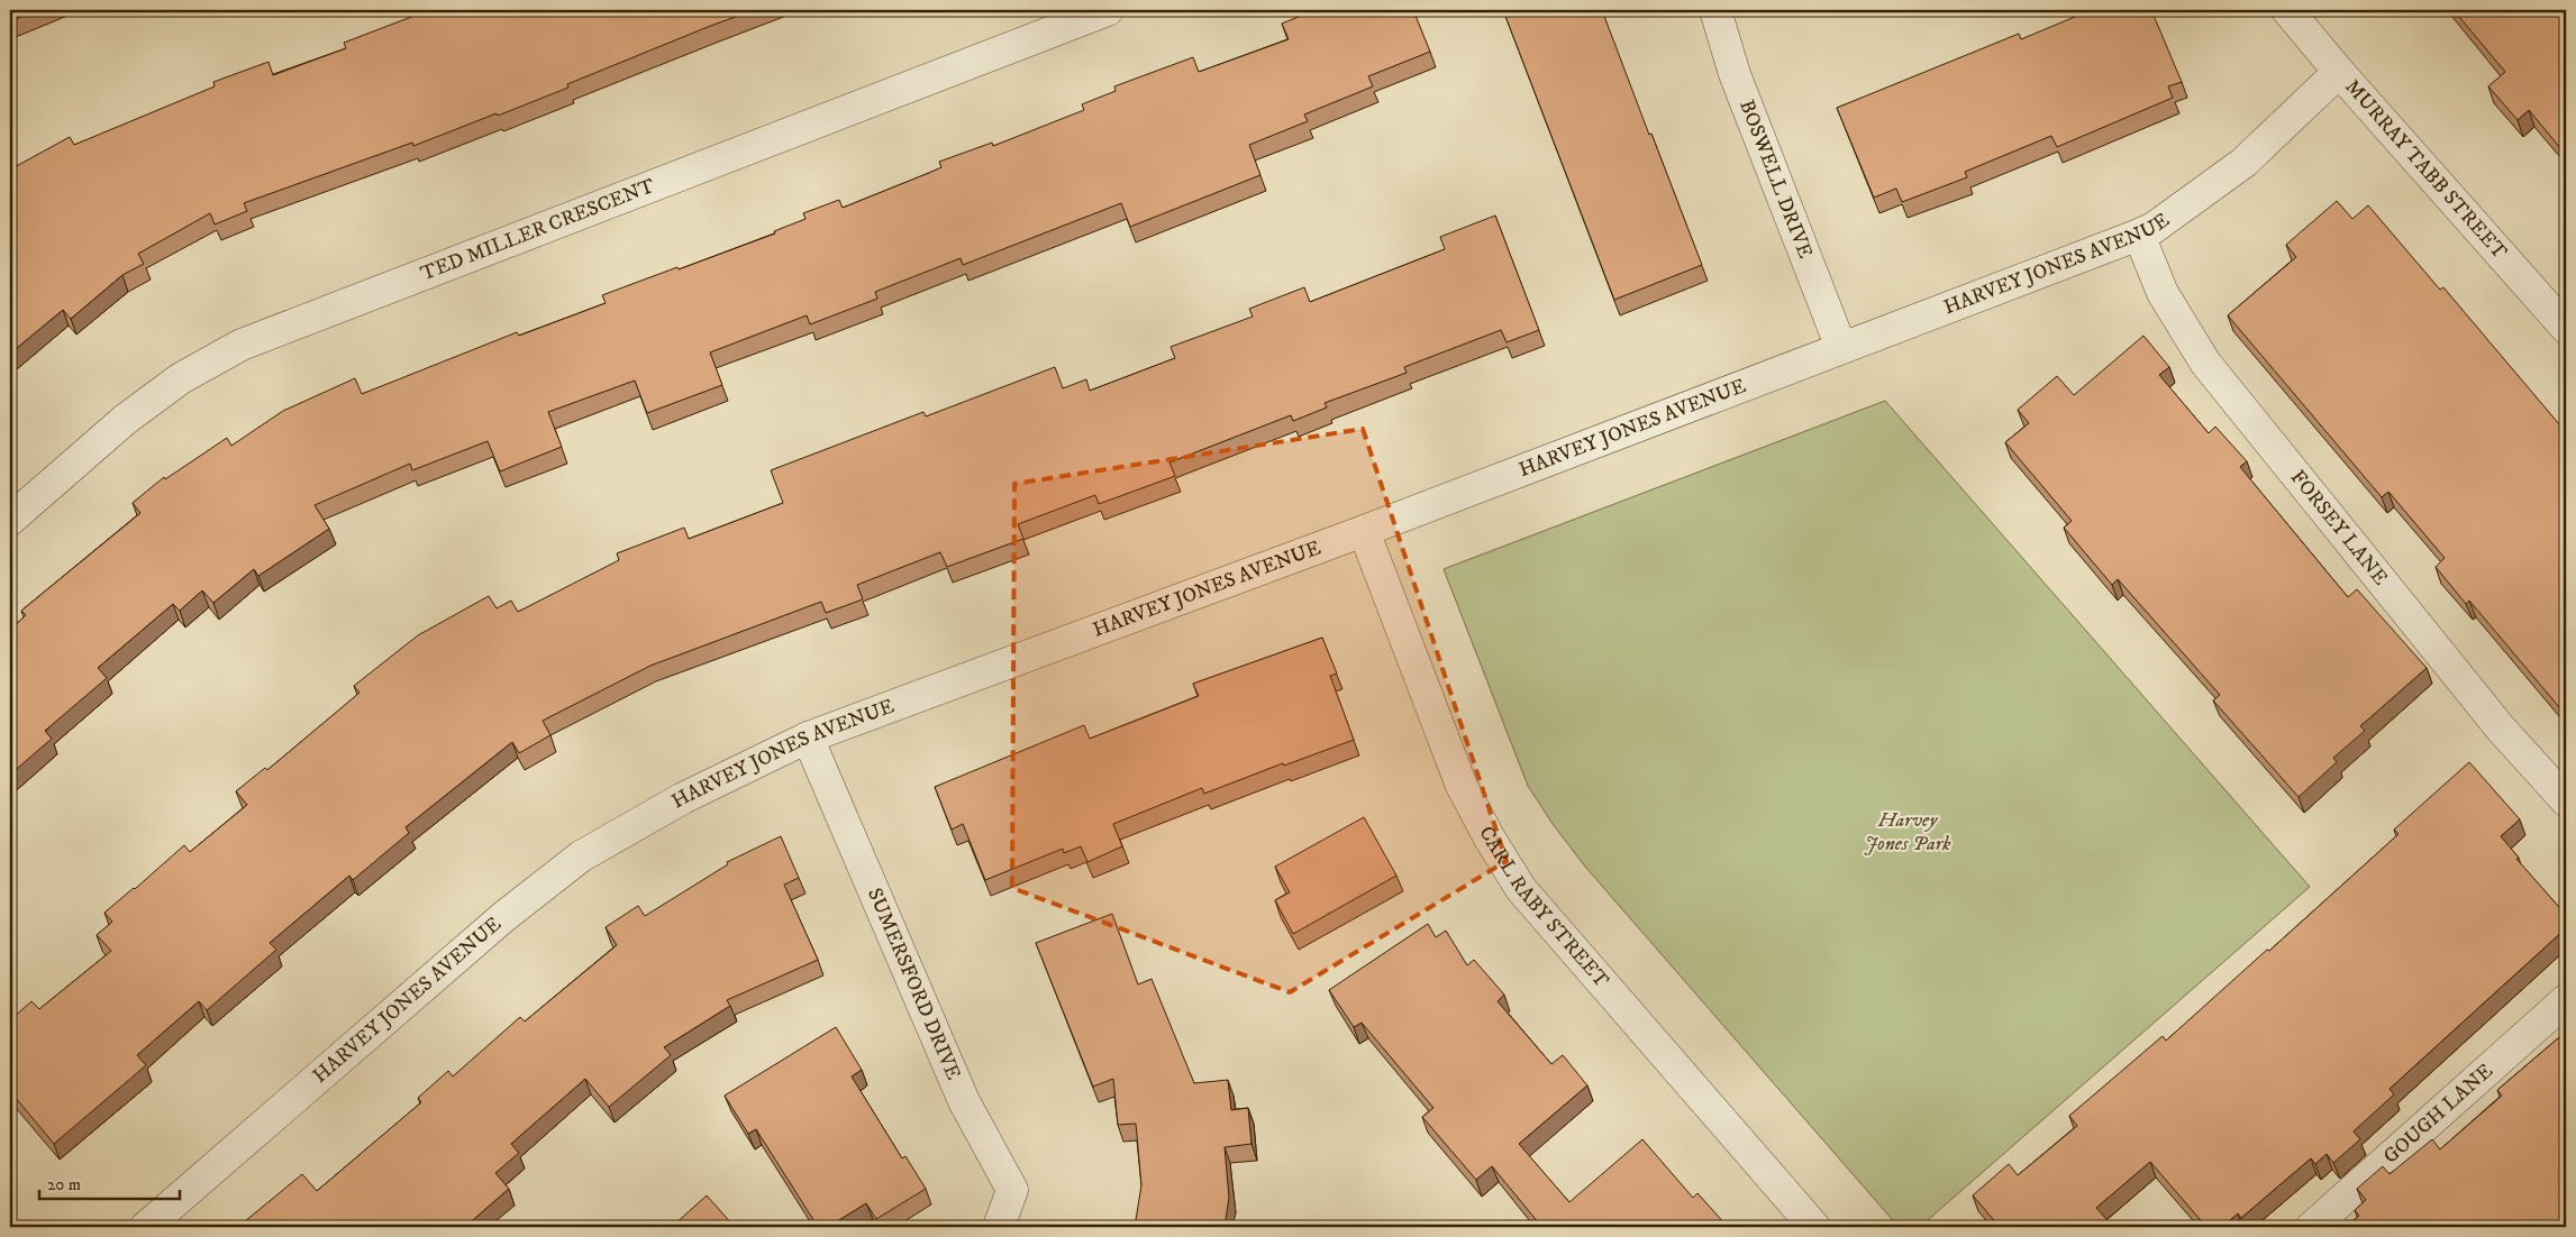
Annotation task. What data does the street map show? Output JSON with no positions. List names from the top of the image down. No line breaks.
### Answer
{"streets":{"street":["MURRAY TABB STREET","BOSWELL DRIVE","TED MILLER CRESCENT","HARVEY JONES AVENUE","FORSEY LANE","CARL RABY STREET","SUMERSFORD DRIVE","GOUGH LANE"]},"crossings":[["MURRAY TABB STREET","HARVEY JONES AVENUE"],["BOSWELL DRIVE","HARVEY JONES AVENUE"],["HARVEY JONES AVENUE","FORSEY LANE"],["HARVEY JONES AVENUE","CARL RABY STREET"],["HARVEY JONES AVENUE","SUMERSFORD DRIVE"]],"parks":["Harvey Jones Park"],"scale_bar":"20 m"}
